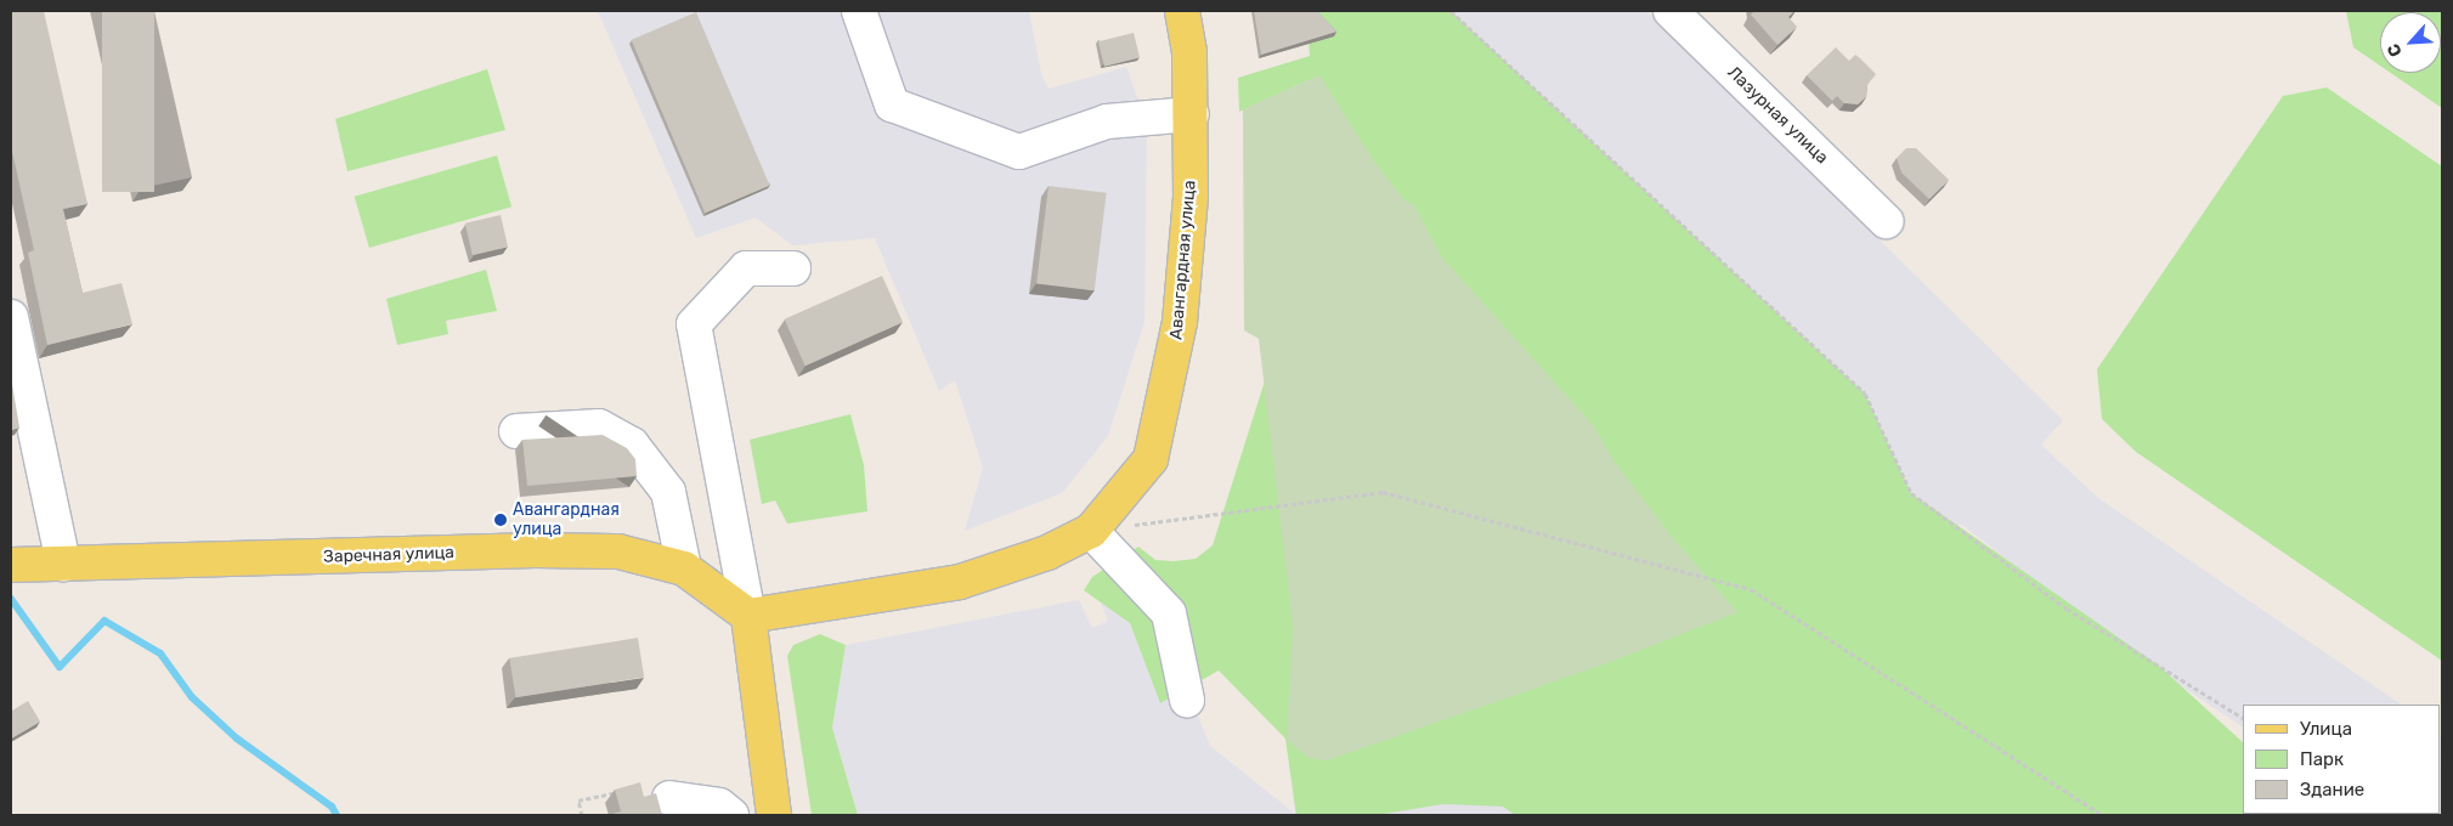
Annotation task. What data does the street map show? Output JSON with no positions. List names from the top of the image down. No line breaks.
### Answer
{"streets":{"main road":["Авангардная улица","Заречная улица"],"street":["Лазурная улица"]},"crossings":[["Авангардная улица","Заречная улица"]],"places":["Авангардная улица"],"legend":["Улица","Парк","Здание"],"north":"bottom left"}
